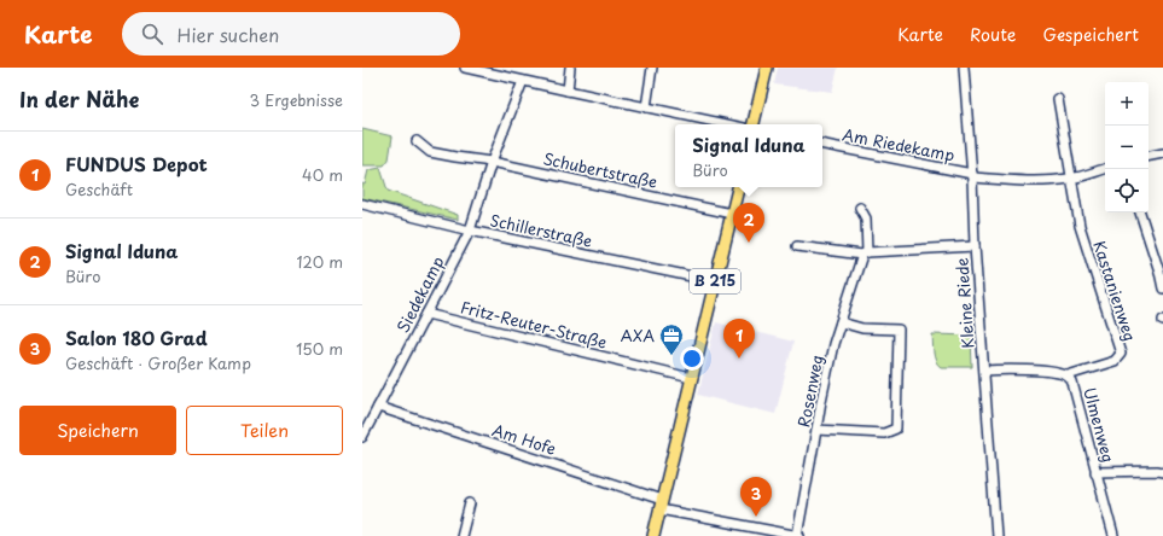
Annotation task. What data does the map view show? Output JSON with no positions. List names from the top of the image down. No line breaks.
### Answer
{"streets":{"main road":["B 215"],"street":["Am Riedekamp","Schubertstraße","Schillerstraße","Kastanienweg","Siedekamp","Kleine Riede","Fritz-Reuter-Straße","Rosenweg","Ulmenweg","Am Hofe"]},"crossings":[["Am Riedekamp","Kastanienweg"],["Am Riedekamp","Kleine Riede"],["Schubertstraße","B 215"],["Schubertstraße","Siedekamp"],["Schillerstraße","B 215"],["Schillerstraße","Siedekamp"],["B 215","Fritz-Reuter-Straße"],["B 215","Am Hofe"],["Kastanienweg","Ulmenweg"],["Siedekamp","Fritz-Reuter-Straße"],["Siedekamp","Am Hofe"],["Kleine Riede","Ulmenweg"],["Rosenweg","Am Hofe"]],"places":{"office":["AXA"]},"page":{"header":"Karte","search":"Hier suchen","nav":["Karte","Route","Gespeichert"],"heading":["In der Nähe","3 Ergebnisse"],"map_buttons":["+","−"],"popup":["Signal Iduna","Büro"],"list":[{"mark":"1","name":"FUNDUS Depot","note":"Geschäft","value":"40 m"},{"mark":"2","name":"Signal Iduna","note":"Büro","value":"120 m"},{"mark":"3","name":"Salon 180 Grad","note":"Geschäft · Großer Kamp","value":"150 m"}],"pins":["2","1","3"],"buttons":["Speichern","Teilen"]}}
